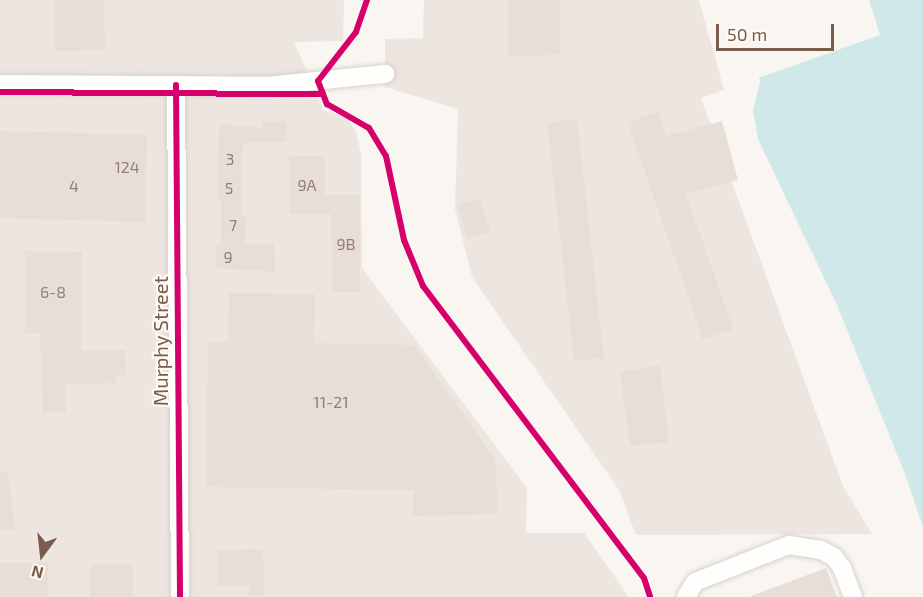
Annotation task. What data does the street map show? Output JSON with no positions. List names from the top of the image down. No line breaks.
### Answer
{"streets":{"street":["Murphy Street"]},"house_numbers":["3","124","9A","4","5","7","9B","9","6-8","11-21"],"scale_bar":"50 m","north":"bottom"}
